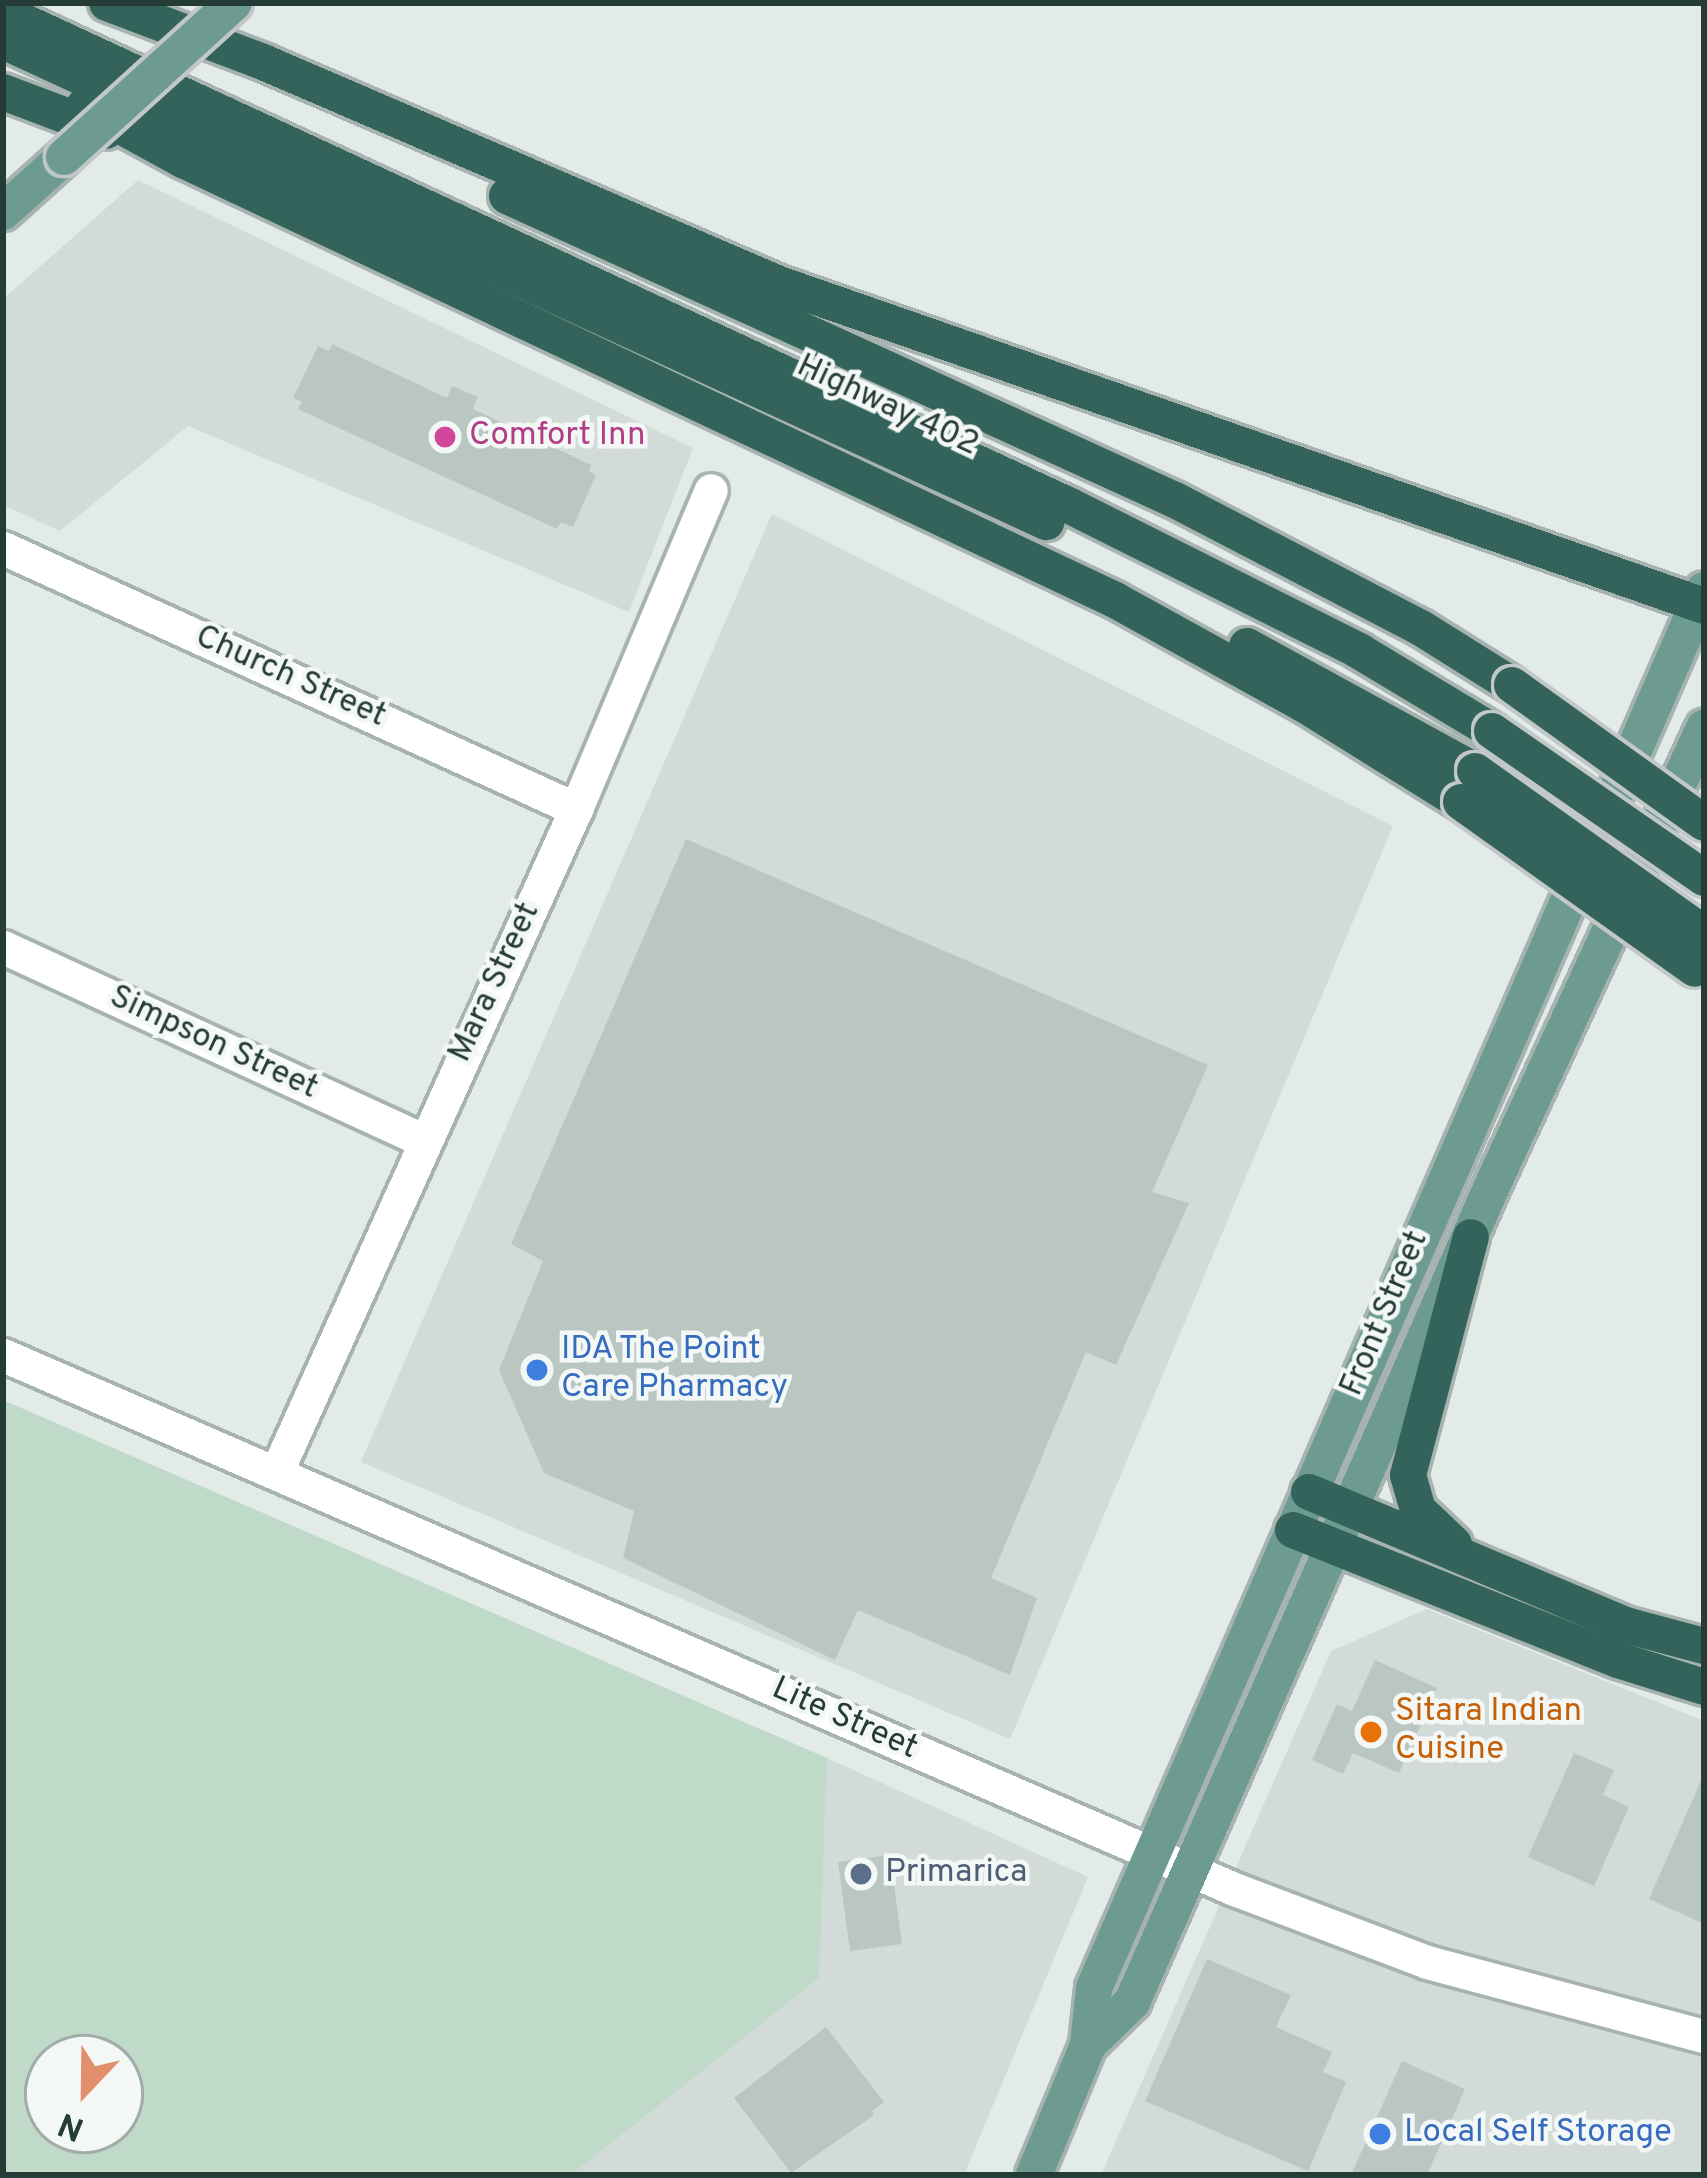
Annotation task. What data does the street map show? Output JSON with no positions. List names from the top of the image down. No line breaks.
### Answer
{"streets":{"highway":["Highway 402"],"main road":["Front Street"],"street":["Church Street","Mara Street","Simpson Street","Lite Street"]},"crossings":[["Church Street","Mara Street"],["Mara Street","Simpson Street"],["Mara Street","Lite Street"],["Front Street","Lite Street"]],"places":["Comfort Inn","IDA The Point Care Pharmacy","Sitara Indian Cuisine","Primarica","Local Self Storage"],"north":"bottom"}
